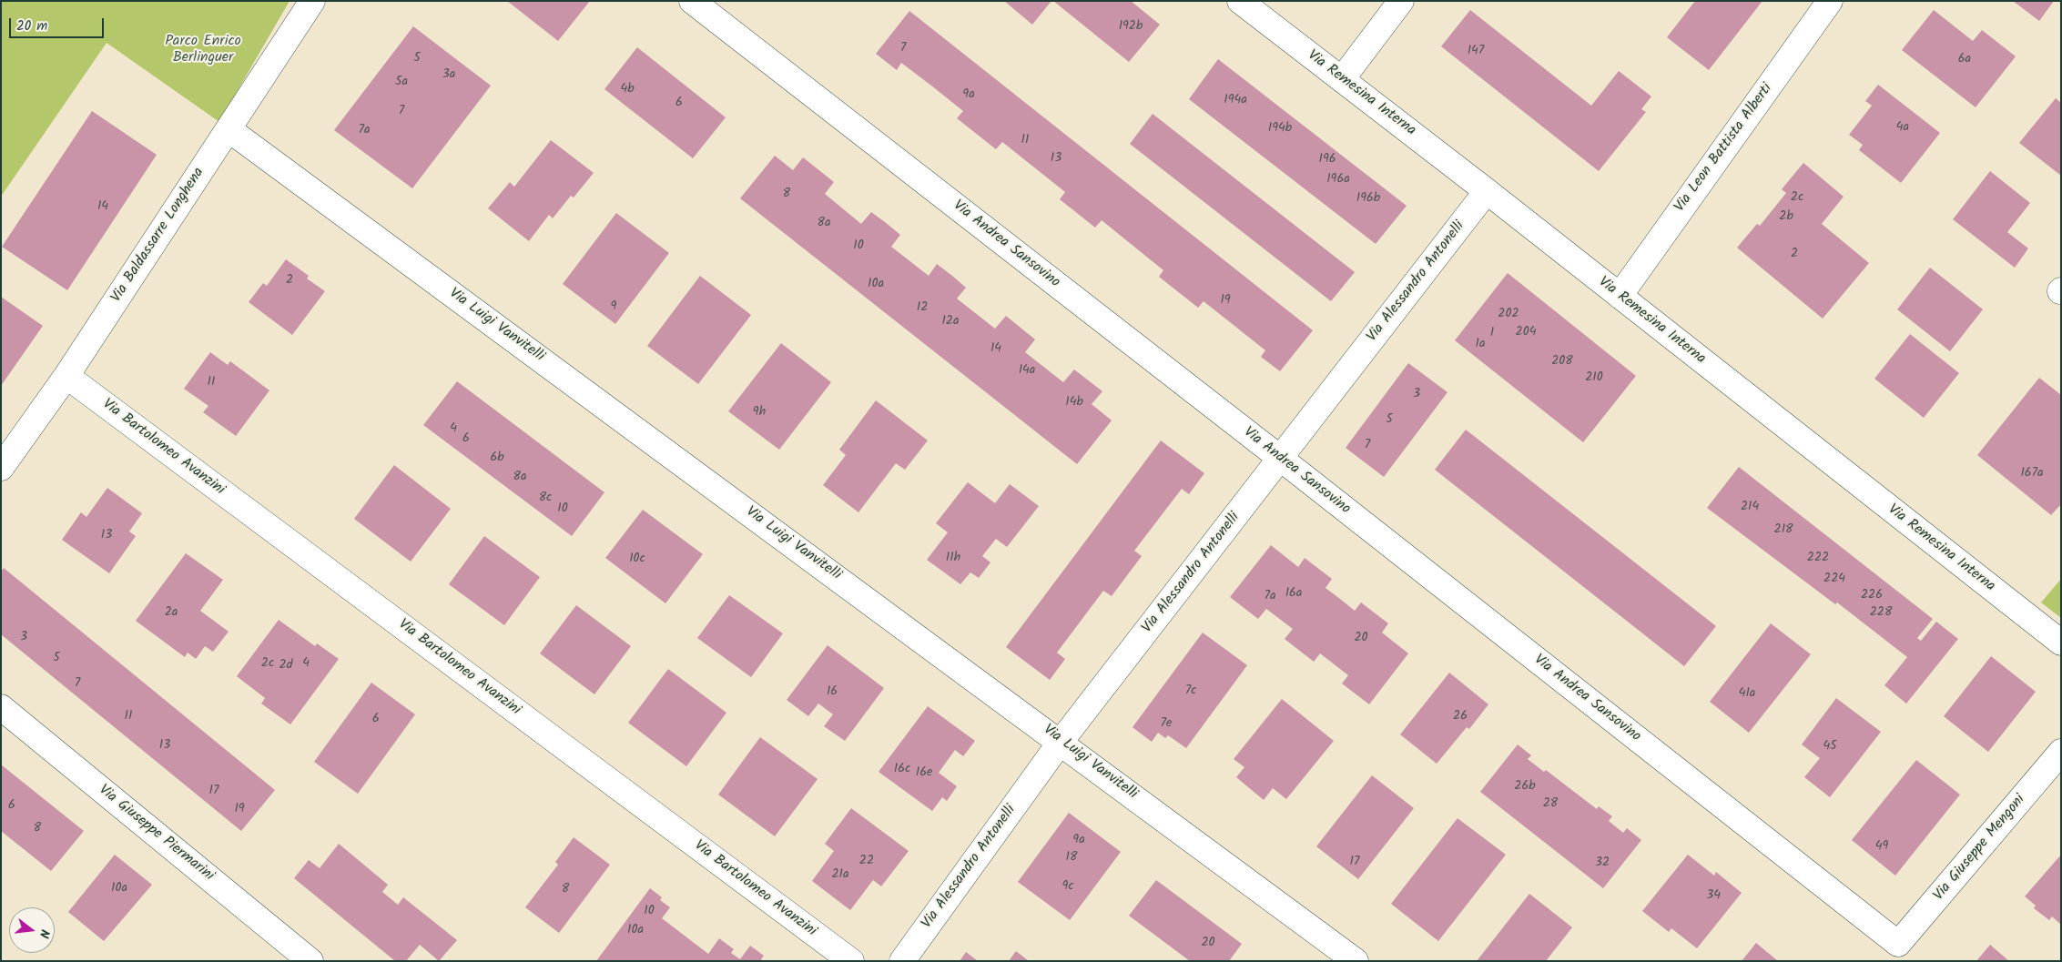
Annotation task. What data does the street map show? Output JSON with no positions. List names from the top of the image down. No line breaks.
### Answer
{"streets":{"street":["Via Remesina Interna","Via Leon Battista Alberti","Via Baldassarre Longhena","Via Andrea Sansovino","Via Alessandro Antonelli","Via Luigi Vanvitelli","Via Bartolomeo Avanzini","Via Giuseppe Piermarini","Via Giuseppe Mengoni"]},"crossings":[["Via Remesina Interna","Via Leon Battista Alberti"],["Via Remesina Interna","Via Alessandro Antonelli"],["Via Baldassarre Longhena","Via Luigi Vanvitelli"],["Via Baldassarre Longhena","Via Bartolomeo Avanzini"],["Via Andrea Sansovino","Via Alessandro Antonelli"],["Via Andrea Sansovino","Via Giuseppe Mengoni"],["Via Alessandro Antonelli","Via Luigi Vanvitelli"]],"parks":["Parco Enrico Berlinguer"],"house_numbers":["192b","7","147","5","6a","3a","5a","4b","9a","194a","6","7","4a","194b","7a","11","13","196","196a","8","2c","196b","14","2b","8a","10","2","2","10a","19","9","12","202","12a","204","1","1a","14","208","14a","210","11","3","14b","9h","5","4","6","7","6b","167a","8a","8c","214","10","218","13","11h","222","10c","224","16a","226","7a","2a","228","3","20","5","2c","4","2d","7","7c","16","41a","11","26","6","7e","13","45","16c","16e","26b","17","28","6","19","8","9a","49","18","22","17","32","21a","9c","10a","8","34","10","10a","20"],"scale_bar":"20 m","north":"right"}
